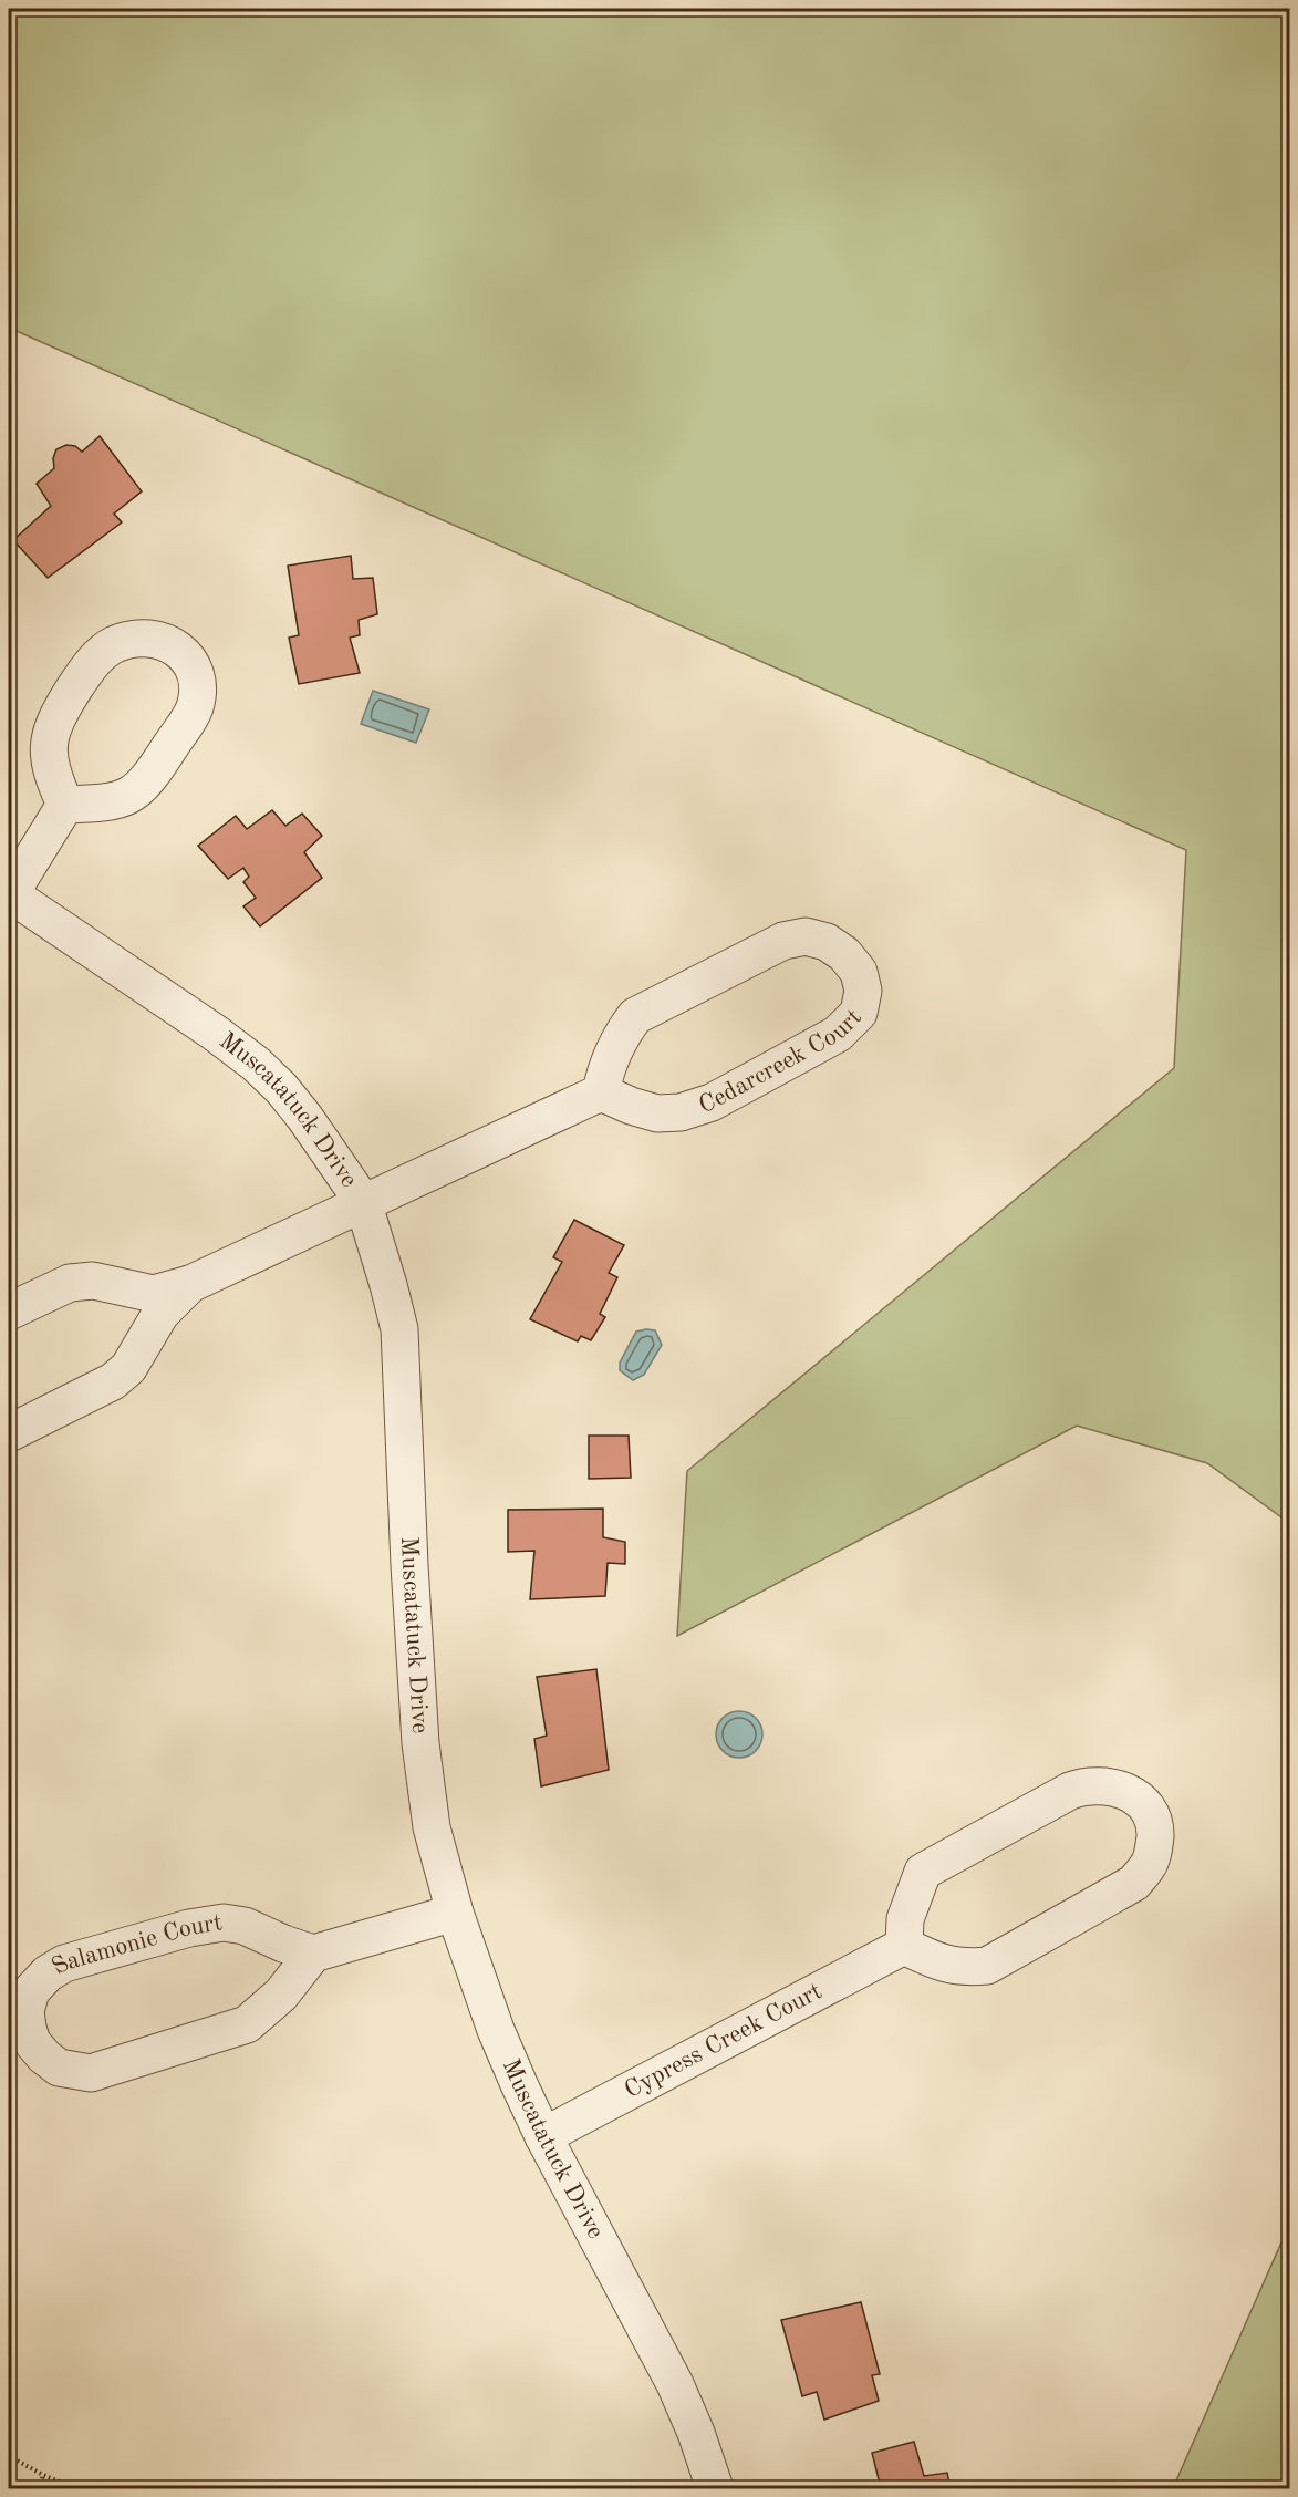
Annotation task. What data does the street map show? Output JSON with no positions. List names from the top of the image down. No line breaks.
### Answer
{"streets":{"street":["Cedarcreek Court","Muscatatuck Drive","Salamonie Court","Cypress Creek Court"]},"crossings":[["Muscatatuck Drive","Cypress Creek Court"]]}
